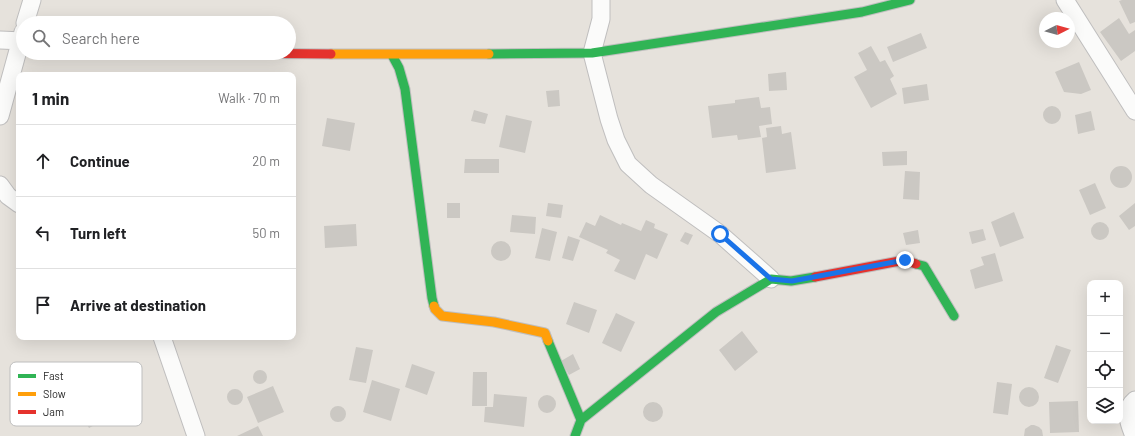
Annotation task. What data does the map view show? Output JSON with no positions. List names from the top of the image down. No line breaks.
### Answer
{"legend":["Fast","Slow","Jam"],"north":"right","page":{"search":"Search here","heading":["1 min","Walk · 70 m"],"list":[["Continue","20 m"],["Turn left","50 m"],"Arrive at destination"],"map_buttons":["+","−"]}}
